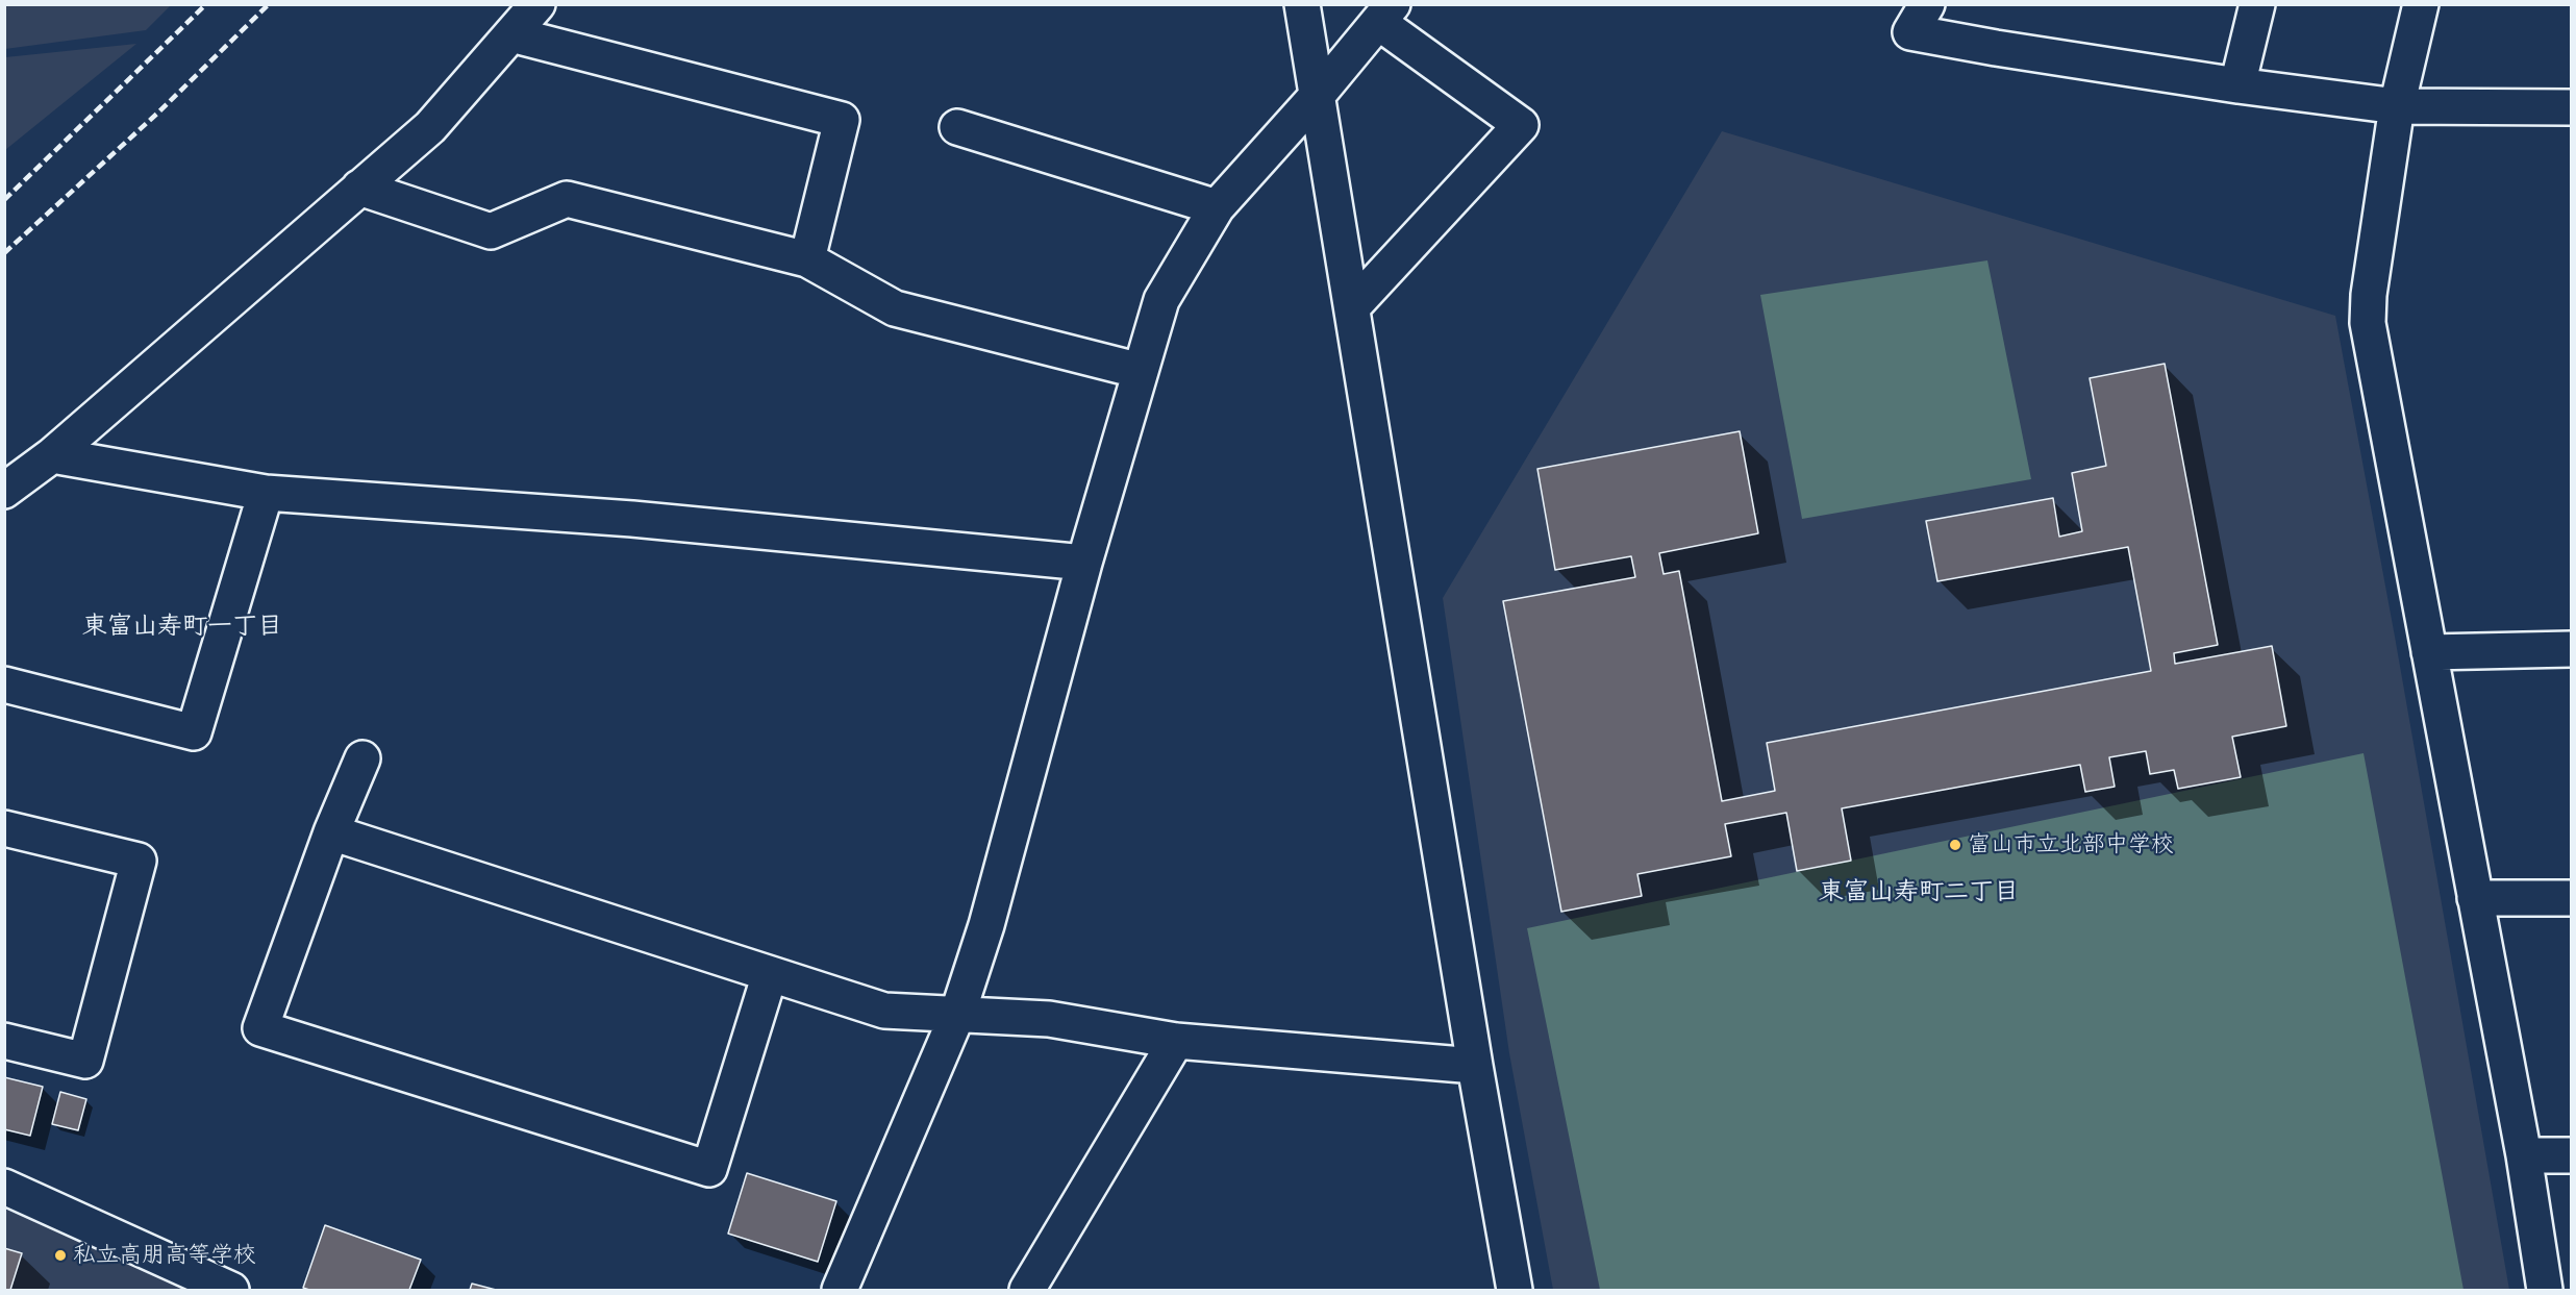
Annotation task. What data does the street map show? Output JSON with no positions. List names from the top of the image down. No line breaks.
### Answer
{"districts":["東富山寿町一丁目","東富山寿町二丁目"],"places":["富山市立北部中学校","私立高朋高等学校"]}
